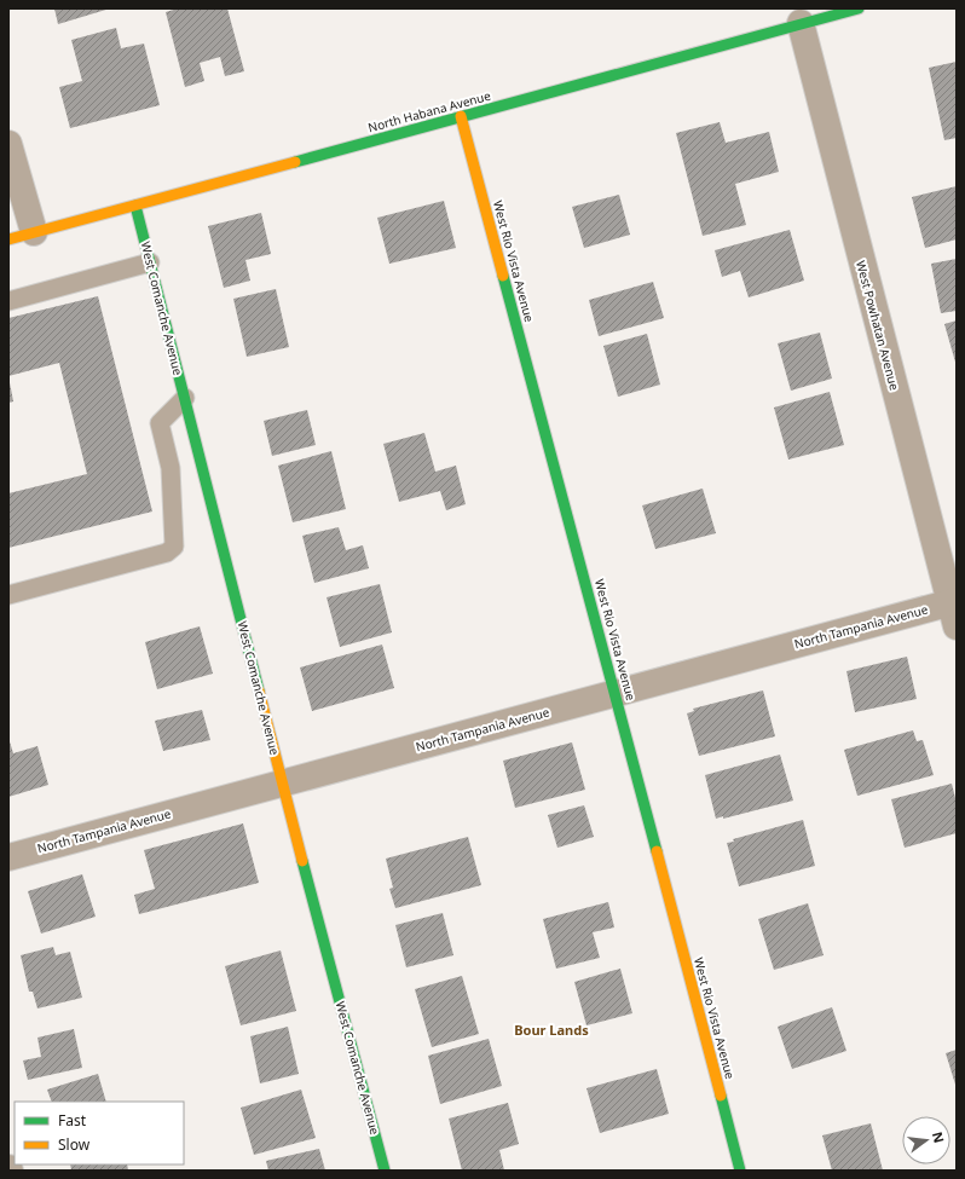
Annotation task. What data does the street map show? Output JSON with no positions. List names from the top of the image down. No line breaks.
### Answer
{"streets":{"street":["North Habana Avenue","West Rio Vista Avenue","West Comanche Avenue","West Powhatan Avenue","North Tampania Avenue"]},"crossings":[["North Habana Avenue","West Rio Vista Avenue"],["North Habana Avenue","West Comanche Avenue"],["North Habana Avenue","West Powhatan Avenue"],["West Rio Vista Avenue","North Tampania Avenue"],["West Comanche Avenue","North Tampania Avenue"],["West Powhatan Avenue","North Tampania Avenue"]],"districts":["Bour Lands"],"legend":["Fast","Slow"],"north":"right"}
